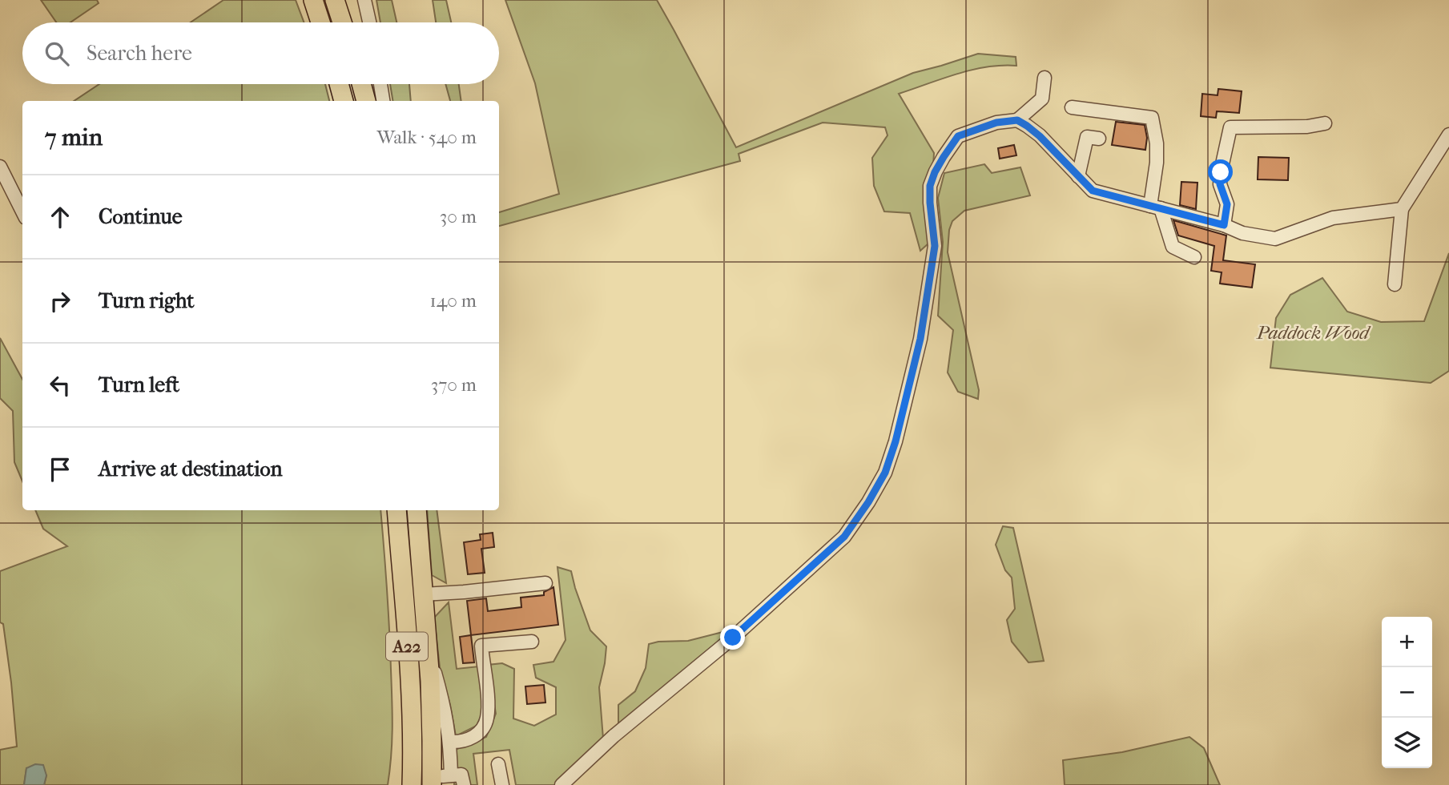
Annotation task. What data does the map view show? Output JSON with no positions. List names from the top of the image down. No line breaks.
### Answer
{"streets":{"highway":["A22"]},"parks":["Paddock Wood"],"page":{"search":"Search here","heading":["7 min","Walk · 540 m"],"list":[["Continue","30 m"],["Turn right","140 m"],["Turn left","370 m"],"Arrive at destination"],"map_buttons":["+","−"]}}
